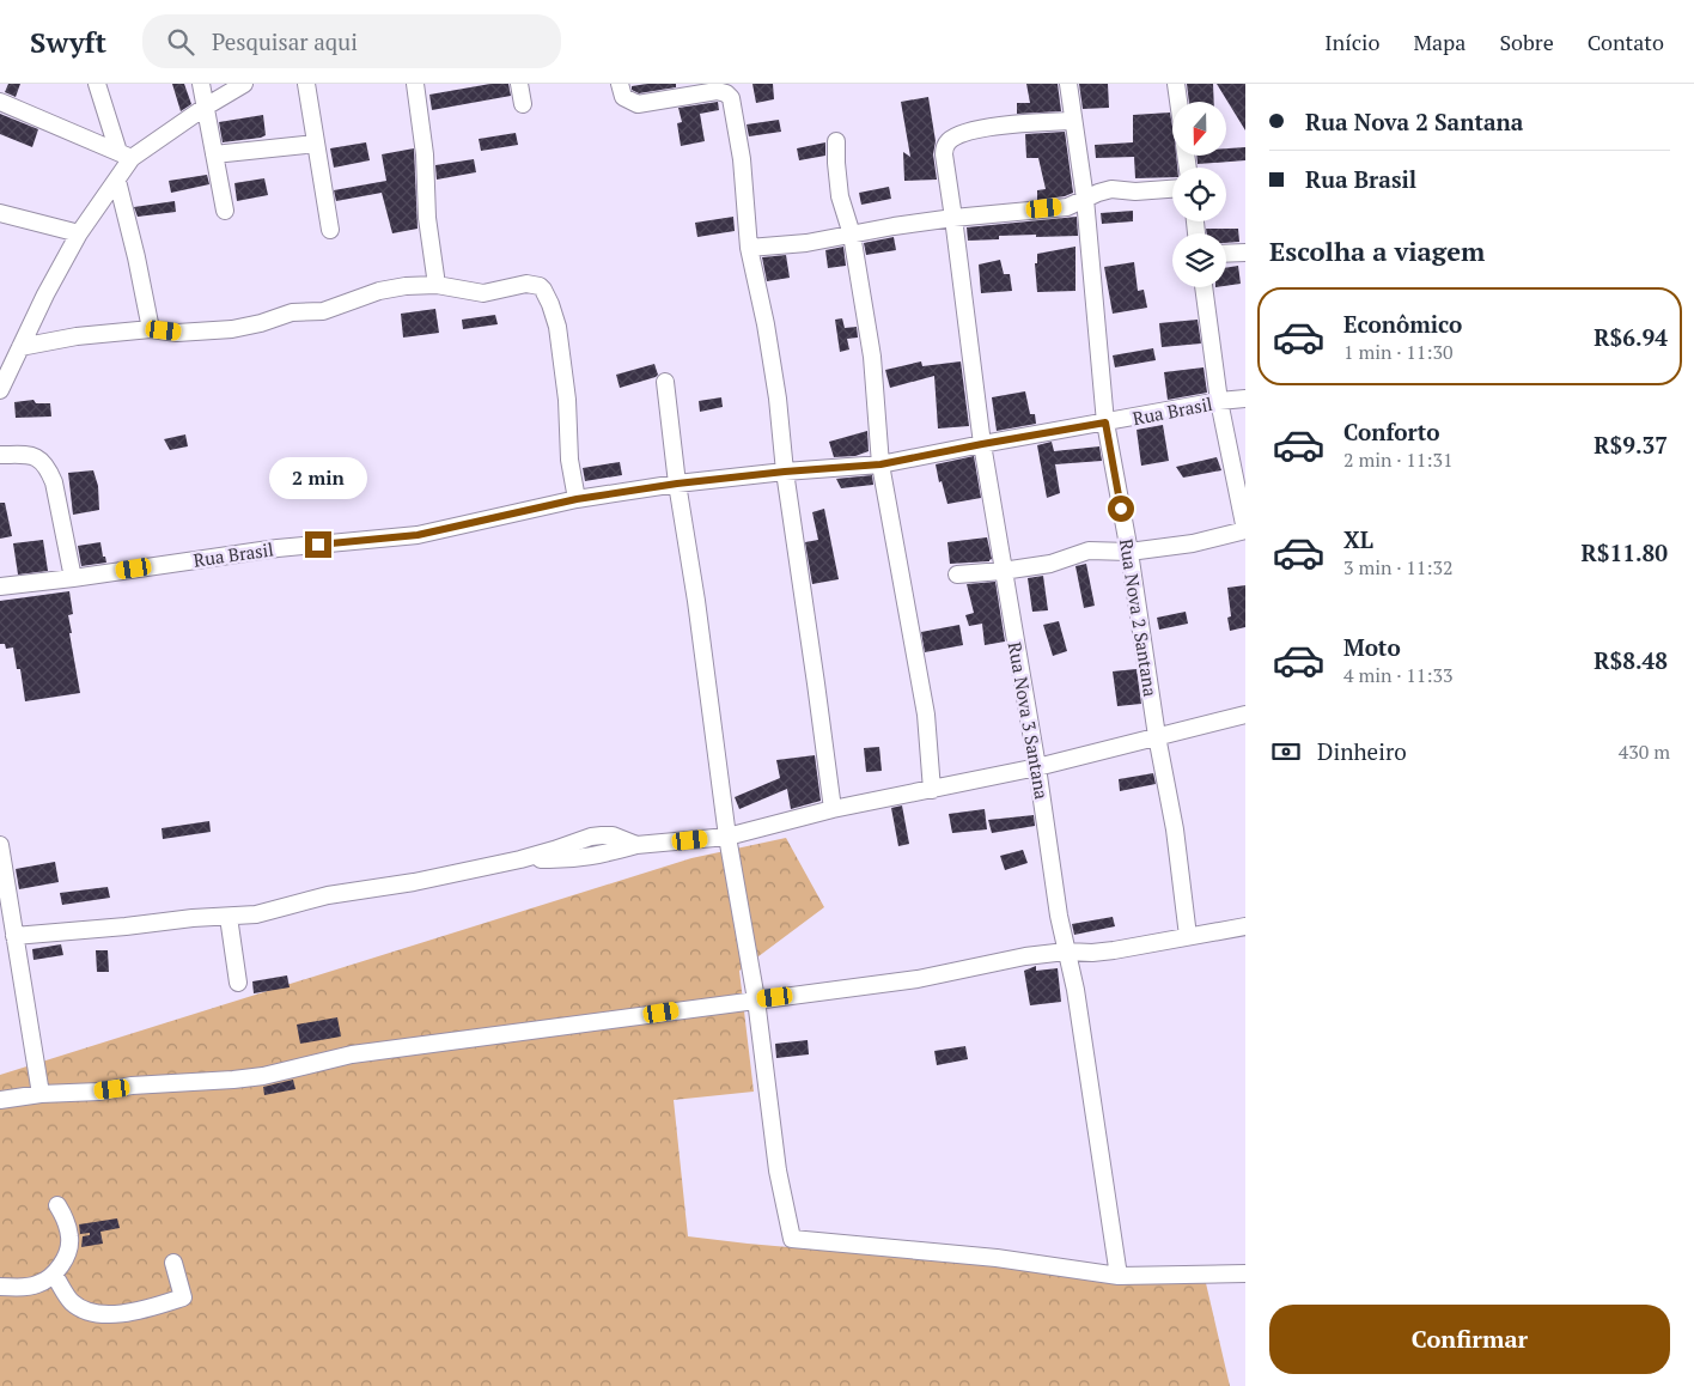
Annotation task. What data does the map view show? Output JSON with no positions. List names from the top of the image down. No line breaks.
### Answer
{"streets":{"street":["Rua Brasil","Rua Nova 2 Santana","Rua Nova 3 Santana"]},"crossings":[["Rua Brasil","Rua Nova 2 Santana"],["Rua Brasil","Rua Nova 3 Santana"],["Rua Nova 2 Santana","Rua Nova 3 Santana"]],"north":"bottom","page":{"header":"Swyft","search":"Pesquisar aqui","nav":["Início","Mapa","Sobre","Contato"],"banner":["Rua Nova 2 Santana","Rua Brasil"],"heading":"Escolha a viagem","list":[{"name":"Econômico","note":"1 min · 11:30","value":"R$6.94"},{"name":"Conforto","note":"2 min · 11:31","value":"R$9.37"},{"name":"XL","note":"3 min · 11:32","value":"R$11.80"},{"name":"Moto","note":"4 min · 11:33","value":"R$8.48"}],"bubble":"2 min","pay":["Dinheiro","430 m"],"buttons":"Confirmar"}}
